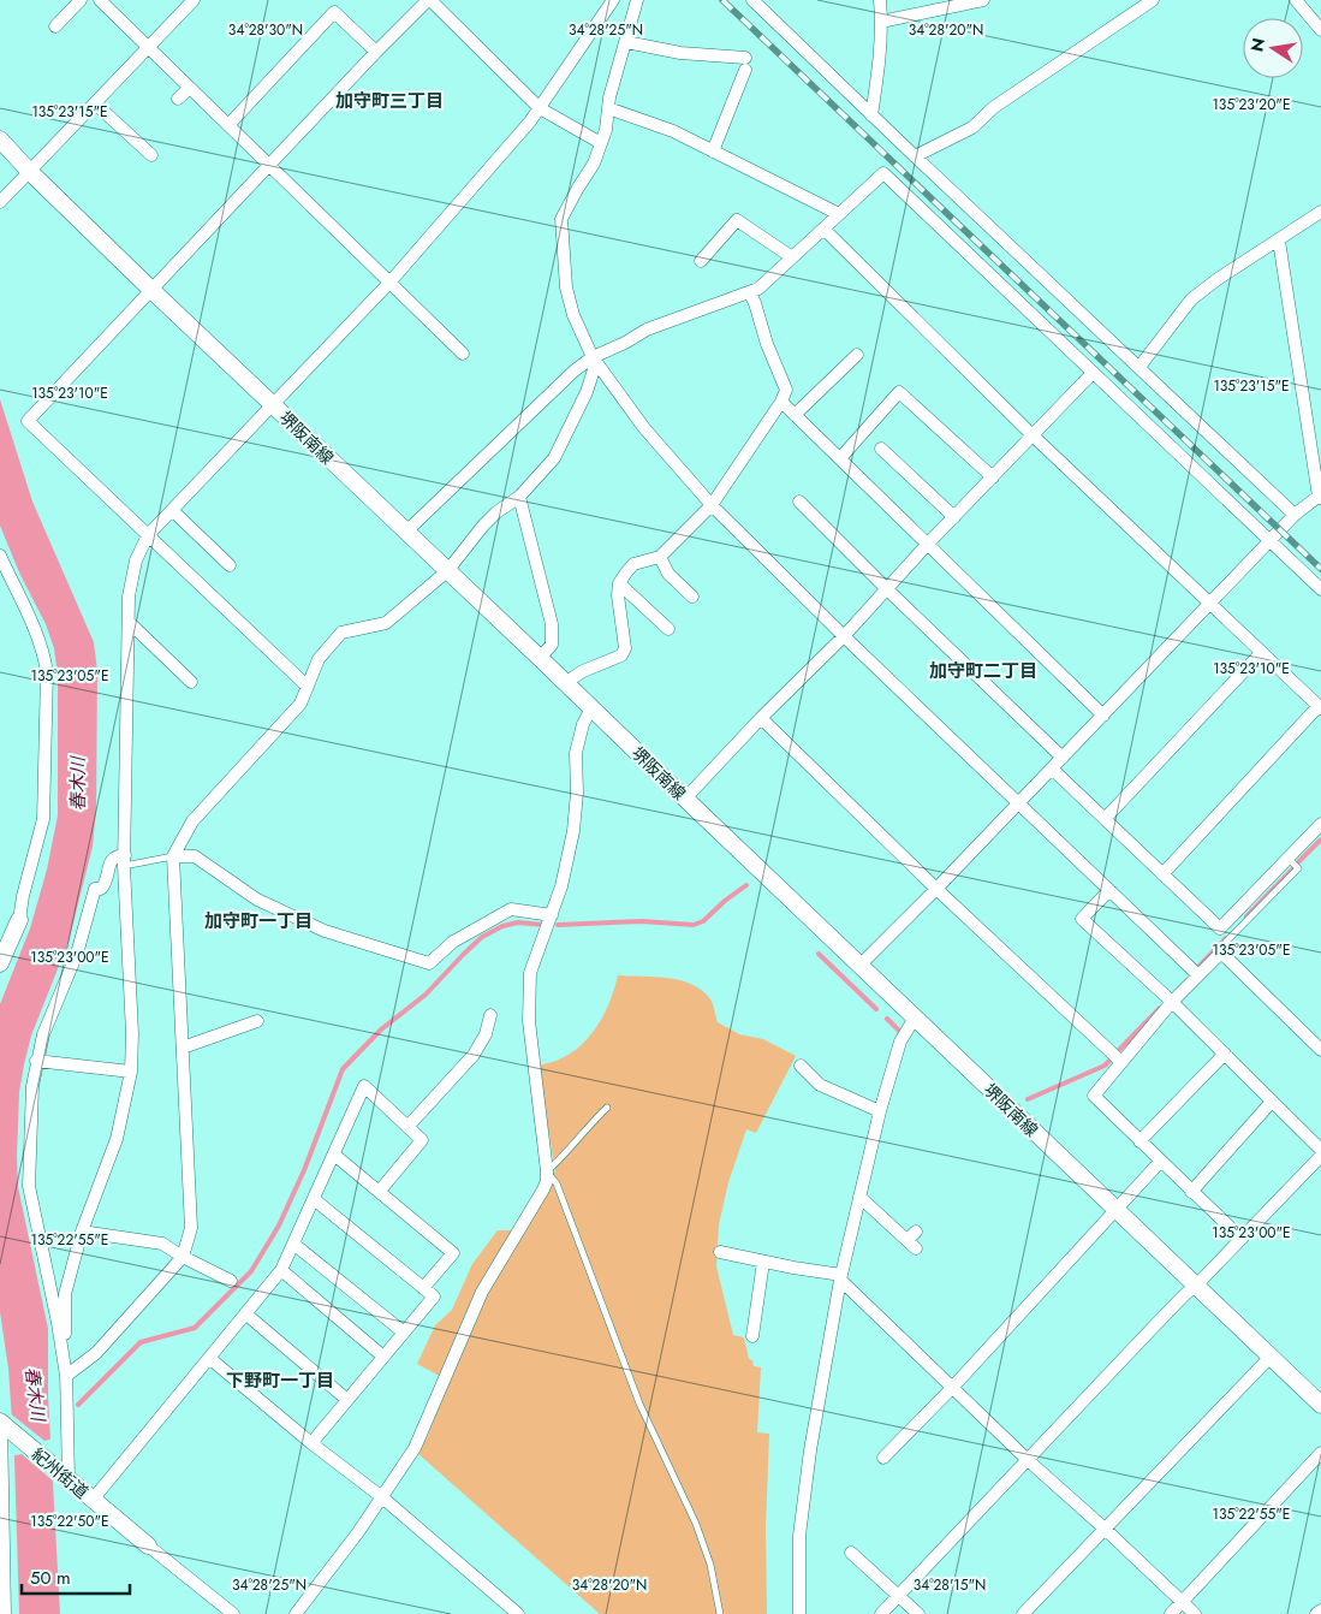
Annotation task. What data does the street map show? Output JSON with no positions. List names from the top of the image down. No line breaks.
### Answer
{"streets":{"main road":["堺阪南線","紀州街道"]},"districts":["加守町三丁目","加守町二丁目","加守町一丁目","下野町一丁目"],"water":["春木川"],"scale_bar":"50 m","north":"left","coordinates":["34°28'30\"N","34°28'25\"N","34°28'20\"N","135°23'20\"E","135°23'15\"E","135°23'10\"E","135°23'05\"E","135°23'00\"E","135°22'55\"E","135°22'50\"E","34°28'15\"N"]}
